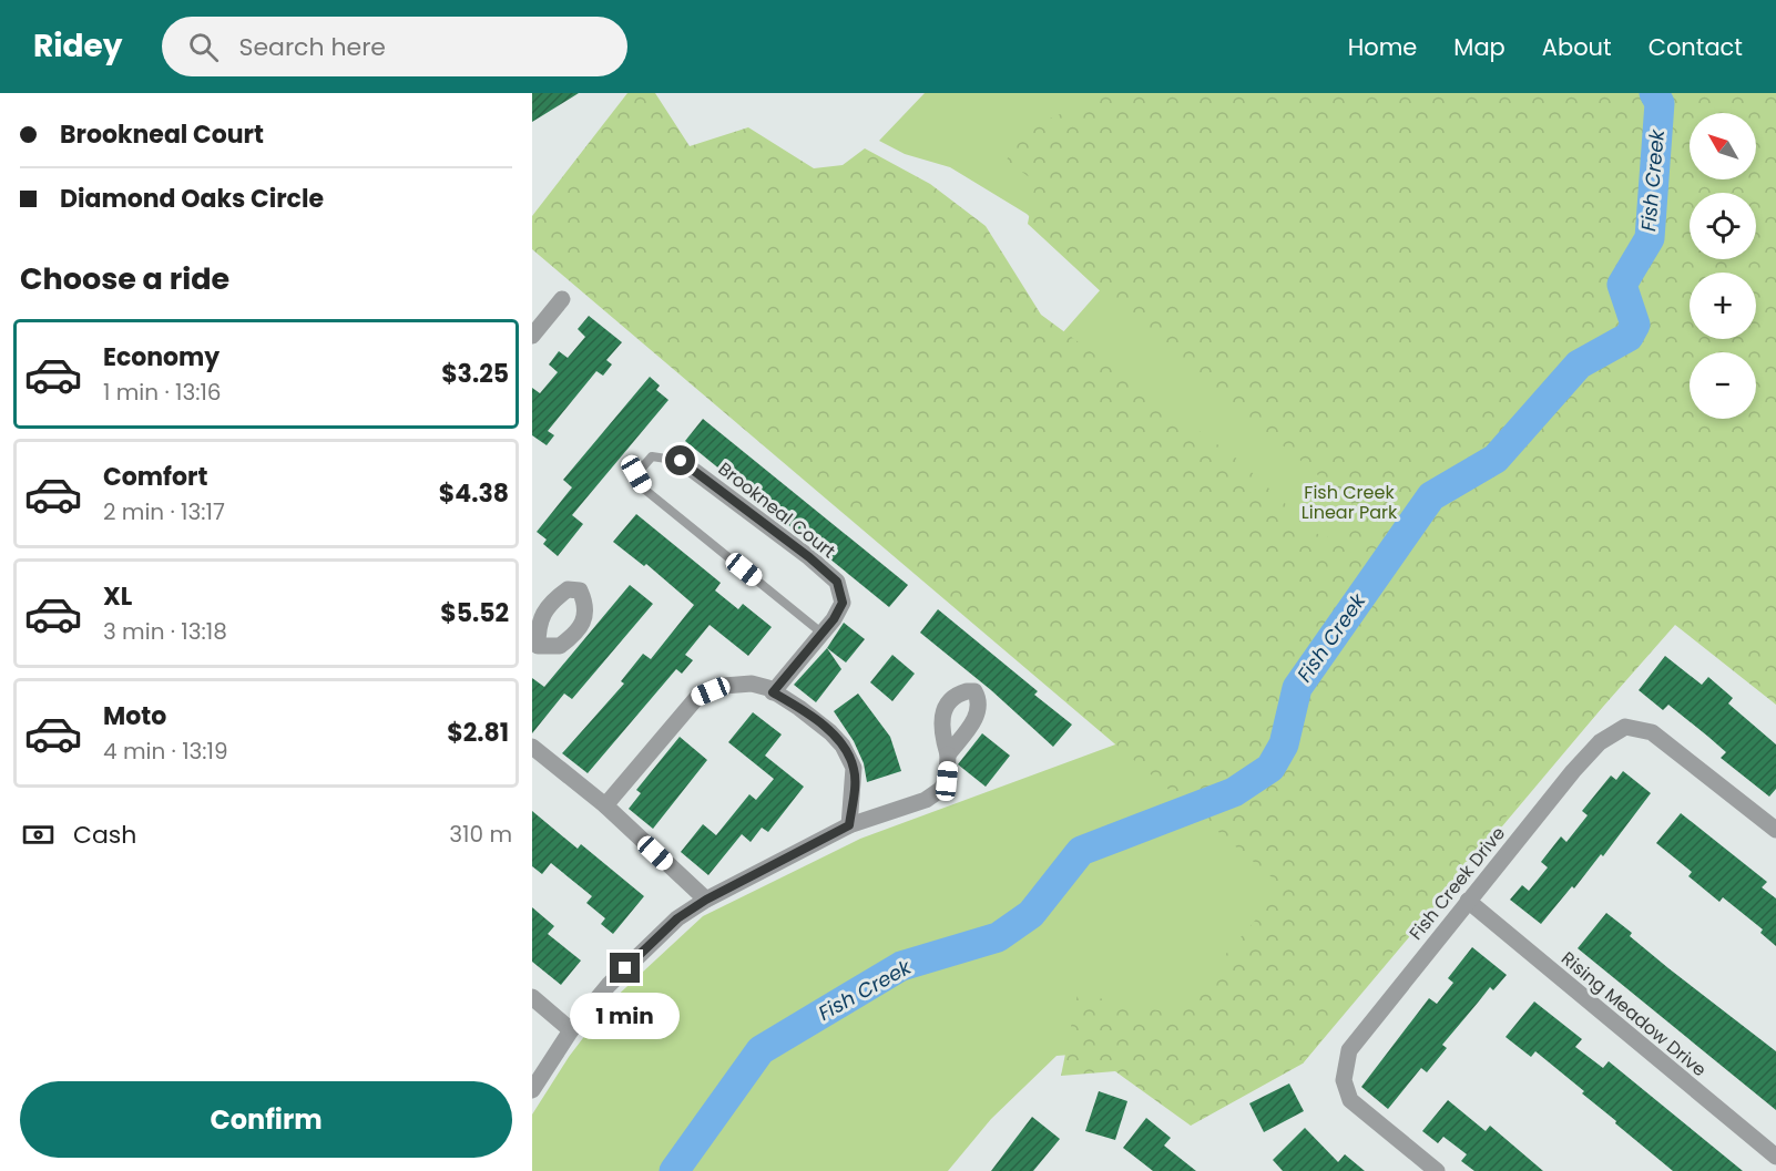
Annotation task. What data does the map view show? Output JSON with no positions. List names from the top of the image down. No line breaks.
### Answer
{"streets":{"street":["Brookneal Court","Fish Creek Drive","Rising Meadow Drive"]},"crossings":[["Fish Creek Drive","Rising Meadow Drive"]],"water":["Fish Creek"],"parks":["Fish Creek Linear Park"],"north":"top left","page":{"header":"Ridey","search":"Search here","nav":["Home","Map","About","Contact"],"banner":["Brookneal Court","Diamond Oaks Circle"],"map_buttons":["+","−"],"heading":"Choose a ride","list":[{"name":"Economy","note":"1 min · 13:16","value":"$3.25"},{"name":"Comfort","note":"2 min · 13:17","value":"$4.38"},{"name":"XL","note":"3 min · 13:18","value":"$5.52"},{"name":"Moto","note":"4 min · 13:19","value":"$2.81"}],"pay":["Cash","310 m"],"bubble":"1 min","buttons":"Confirm"}}
